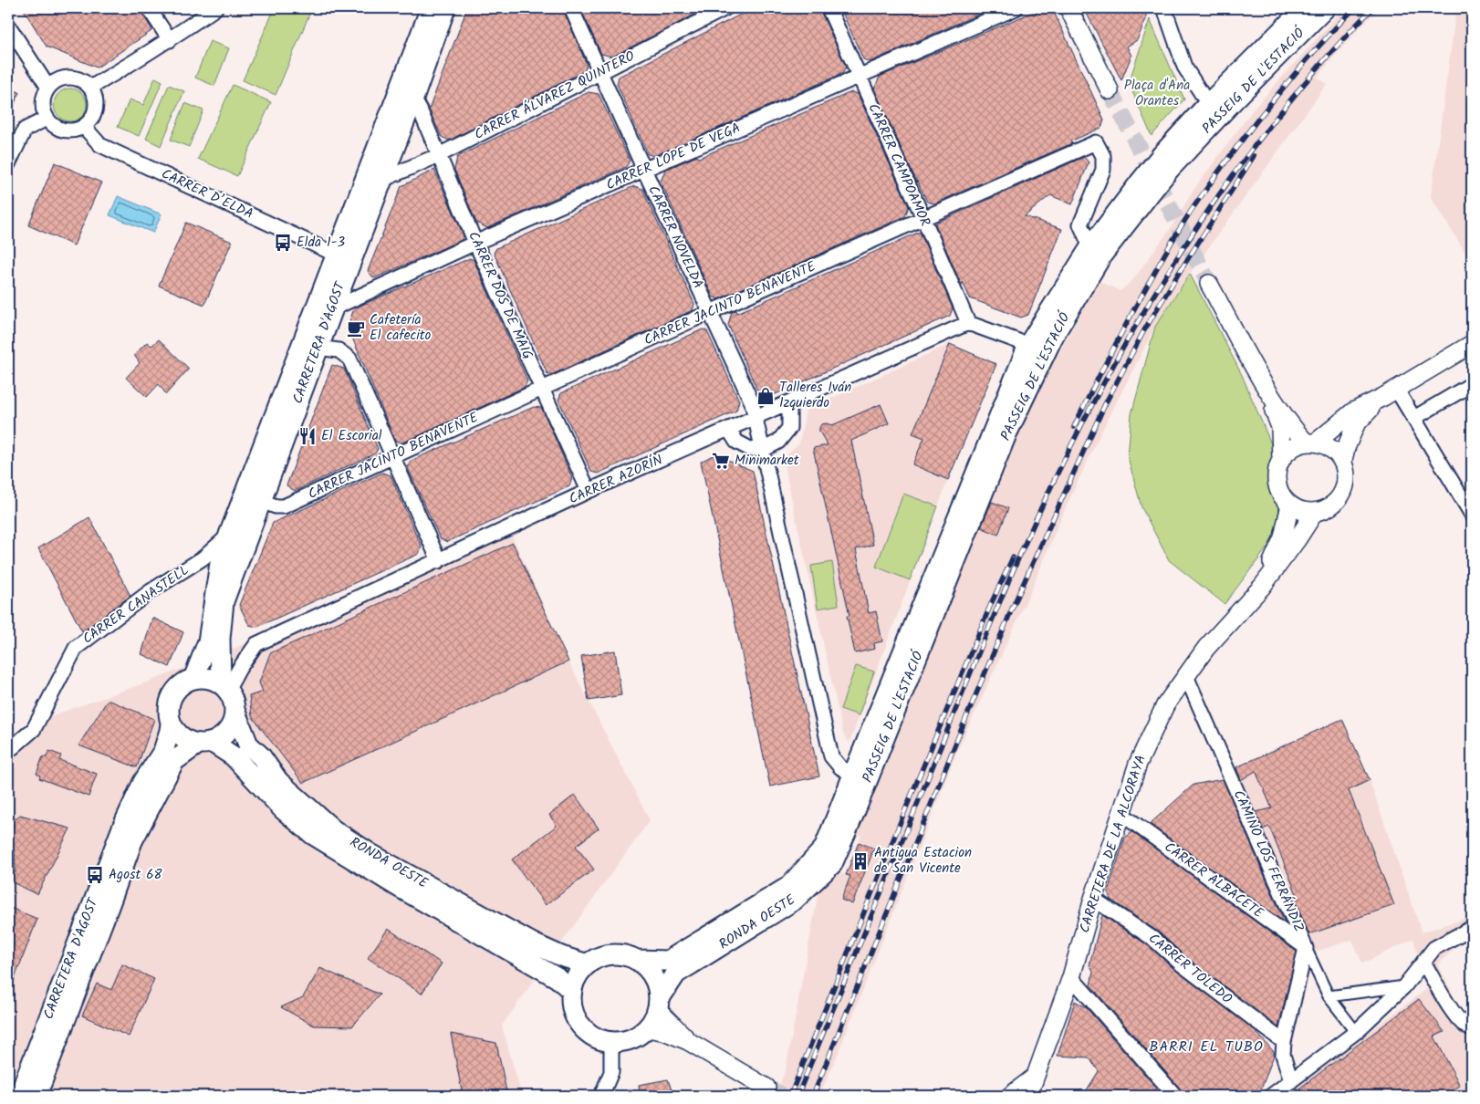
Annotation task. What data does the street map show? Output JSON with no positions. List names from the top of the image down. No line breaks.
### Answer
{"streets":{"main road":["PASSEIG DE L'ESTACIÓ","CARRETERA D'AGOST","RONDA OESTE"],"street":["CARRER ÁLVAREZ QUINTERO","CARRER LOPE DE VEGA","CARRER CAMPOAMOR","CARRER D’ELDA","CARRER NOVELDA","CARRER DOS DE MAIG","CARRER JACINTO BENAVENTE","CARRER AZORÍN","CARRER CANASTELL","CARRETERA DE LA ALCORAYA","CAMINO LOS FERRÁNDIZ","CARRER ALBACETE","CARRER TOLEDO"]},"crossings":[["PASSEIG DE L'ESTACIÓ","CARRER NOVELDA"],["PASSEIG DE L'ESTACIÓ","CARRER JACINTO BENAVENTE"],["PASSEIG DE L'ESTACIÓ","RONDA OESTE"],["CARRER ÁLVAREZ QUINTERO","CARRER NOVELDA"],["CARRER ÁLVAREZ QUINTERO","CARRER DOS DE MAIG"],["CARRER ÁLVAREZ QUINTERO","CARRETERA D'AGOST"],["CARRER LOPE DE VEGA","CARRER CAMPOAMOR"],["CARRER LOPE DE VEGA","CARRER NOVELDA"],["CARRER LOPE DE VEGA","CARRER DOS DE MAIG"],["CARRER LOPE DE VEGA","CARRETERA D'AGOST"],["CARRER CAMPOAMOR","CARRER JACINTO BENAVENTE"],["CARRER CAMPOAMOR","CARRER AZORÍN"],["CARRER D’ELDA","CARRETERA D'AGOST"],["CARRER NOVELDA","CARRER JACINTO BENAVENTE"],["CARRER NOVELDA","CARRER AZORÍN"],["CARRER NOVELDA","RONDA OESTE"],["CARRER DOS DE MAIG","CARRER JACINTO BENAVENTE"],["CARRER DOS DE MAIG","CARRETERA D'AGOST"],["CARRER DOS DE MAIG","CARRER AZORÍN"],["CARRER JACINTO BENAVENTE","CARRETERA D'AGOST"],["CARRETERA D'AGOST","CARRER AZORÍN"],["CARRETERA D'AGOST","CARRER CANASTELL"],["CARRETERA D'AGOST","RONDA OESTE"],["CARRER AZORÍN","RONDA OESTE"],["CARRETERA DE LA ALCORAYA","CAMINO LOS FERRÁNDIZ"],["CARRETERA DE LA ALCORAYA","CARRER ALBACETE"],["CARRETERA DE LA ALCORAYA","CARRER TOLEDO"],["CAMINO LOS FERRÁNDIZ","CARRER ALBACETE"],["CAMINO LOS FERRÁNDIZ","CARRER TOLEDO"]],"districts":["BARRI EL TUBO"],"parks":["Plaça d'Ana Orantes"],"places":{"bus stop":["Elda 1-3","Agost 68"],"cafe":["Cafetería El cafecito"],"shop":["Talleres Iván Izquierdo"],"restaurant":["El Escorial"],"supermarket":["Minimarket"],"building":["Antigua Estacion de San Vicente"]}}
